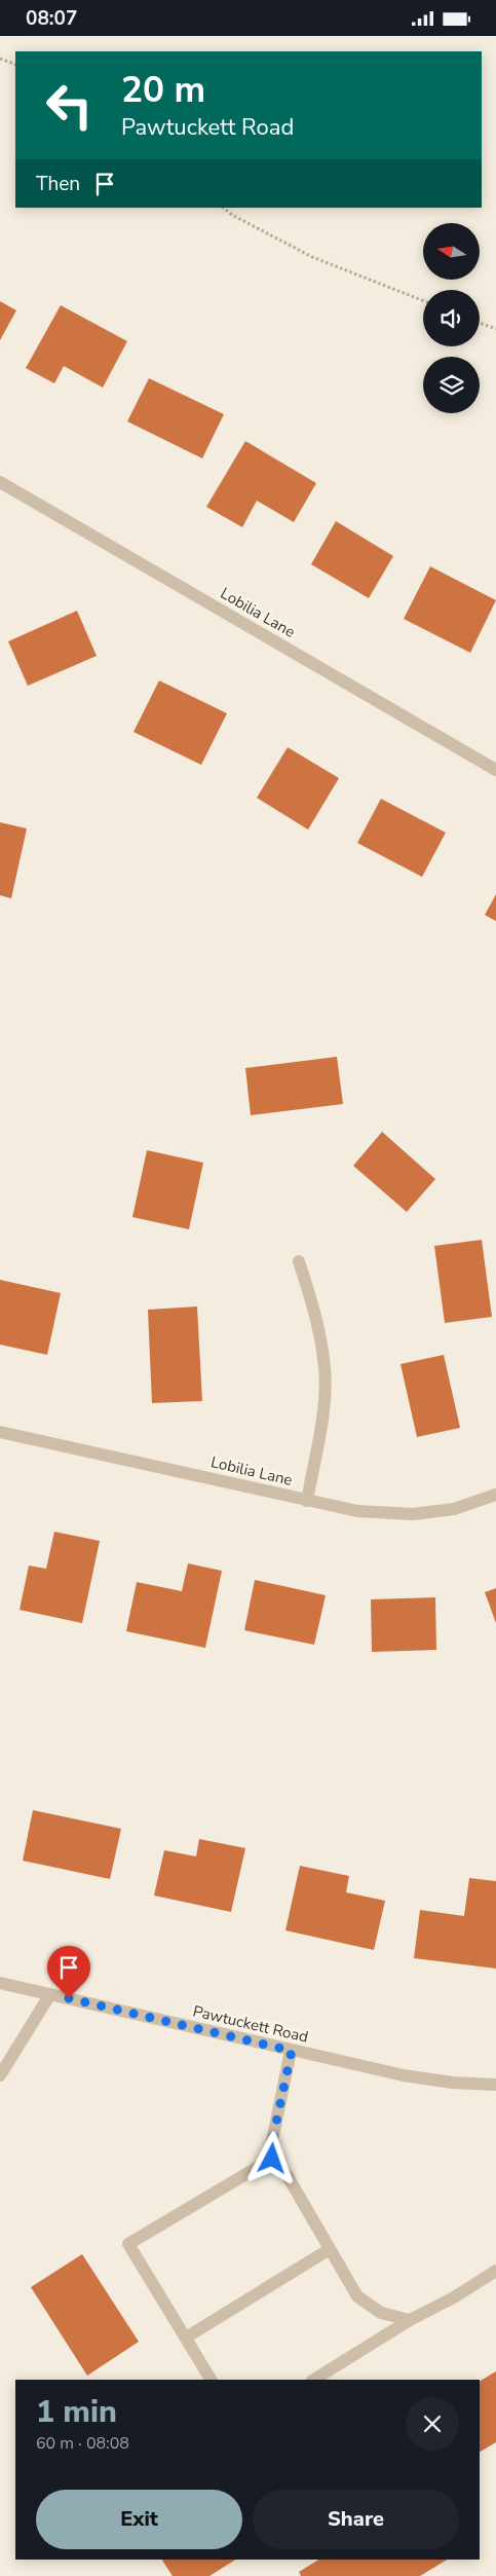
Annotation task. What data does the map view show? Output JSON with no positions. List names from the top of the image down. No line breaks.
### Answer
{"streets":{"street":["Lobilia Lane","Pawtuckett Road"]},"north":"left","page":{"status":"08:07","turn":["20 m","Pawtuckett Road"],"then":"Then","heading":["1 min","60 m · 08:08"],"buttons":["Exit","Share"]}}
